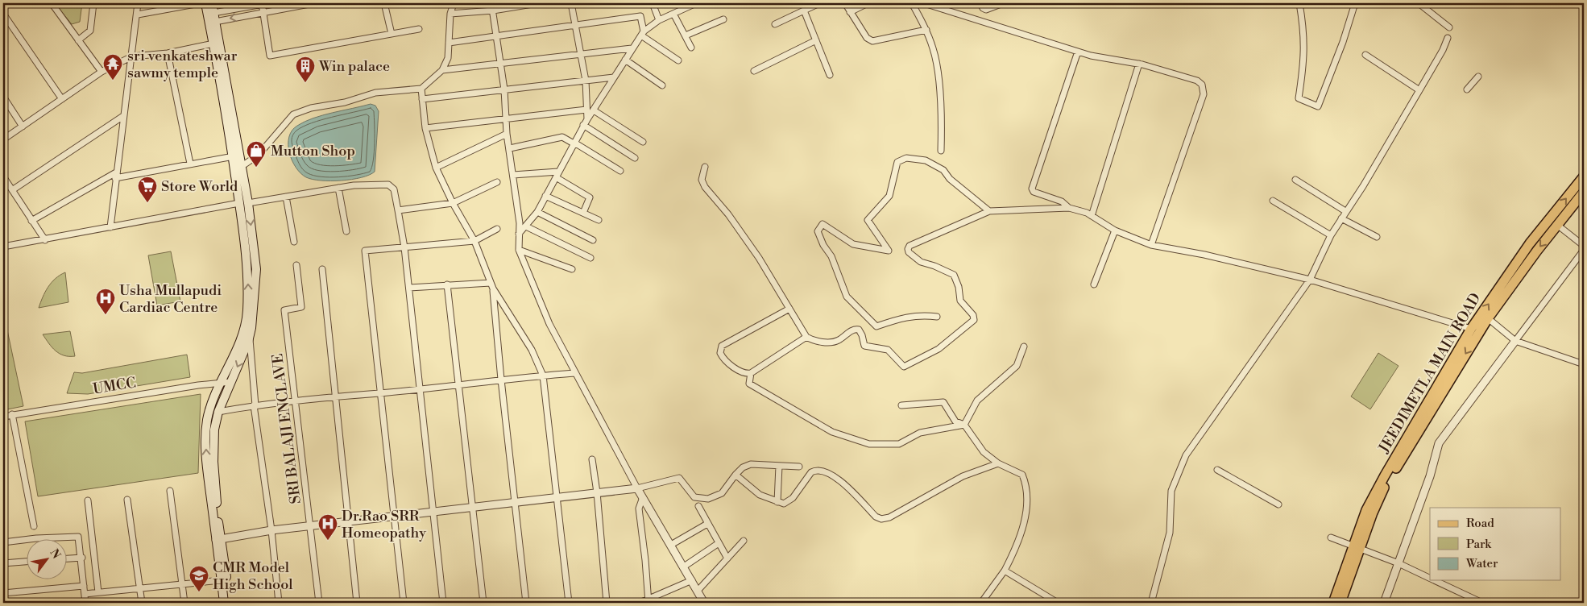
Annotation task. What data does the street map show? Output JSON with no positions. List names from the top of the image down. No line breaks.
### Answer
{"streets":{"main road":["JEEDIMETLA MAIN ROAD"],"street":["UMCC","SRI BALAJI ENCLAVE"]},"places":{"temple":["sri venkateshwar sawmy temple"],"building":["Win palace"],"shop":["Mutton Shop"],"supermarket":["Store World"],"hospital":["Usha Mullapudi Cardiac Centre","Dr.Rao SRR Homeopathy"],"school or university":["CMR Model High School"]},"legend":["Road","Park","Water"],"north":"top right"}
